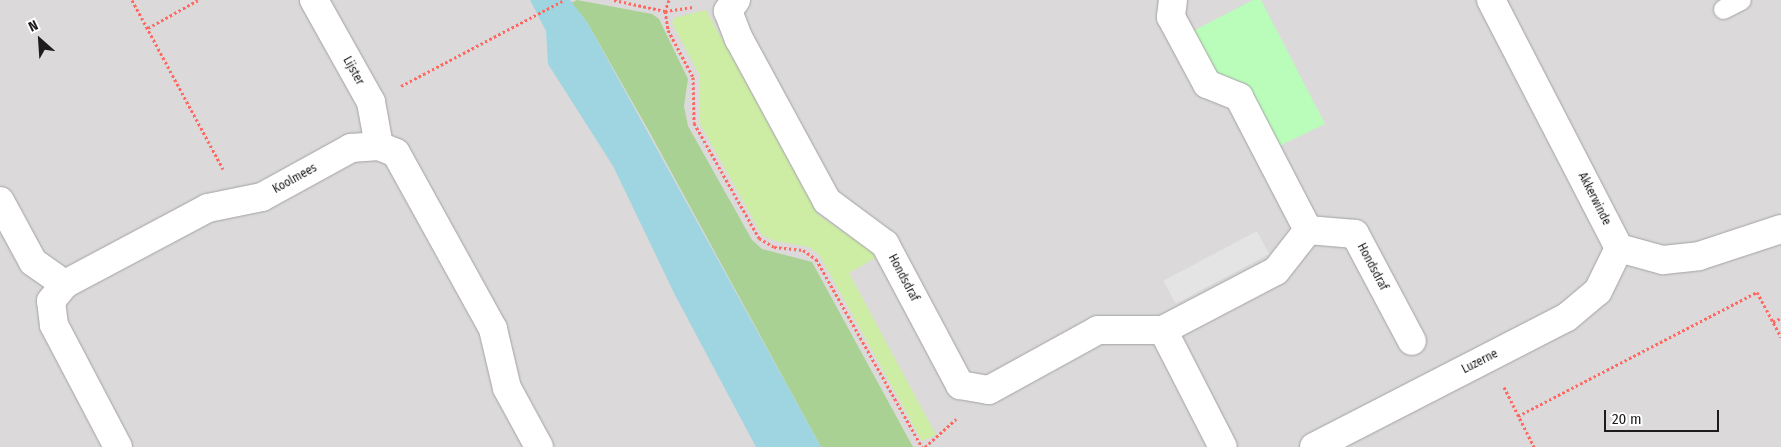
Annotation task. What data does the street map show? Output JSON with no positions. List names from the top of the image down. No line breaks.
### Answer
{"streets":{"street":["Lijster","Koolmees","Akkerwinde","Hondsdraf","Luzerne"]},"crossings":[["Lijster","Koolmees"],["Akkerwinde","Luzerne"]],"scale_bar":"20 m","north":"top left"}
